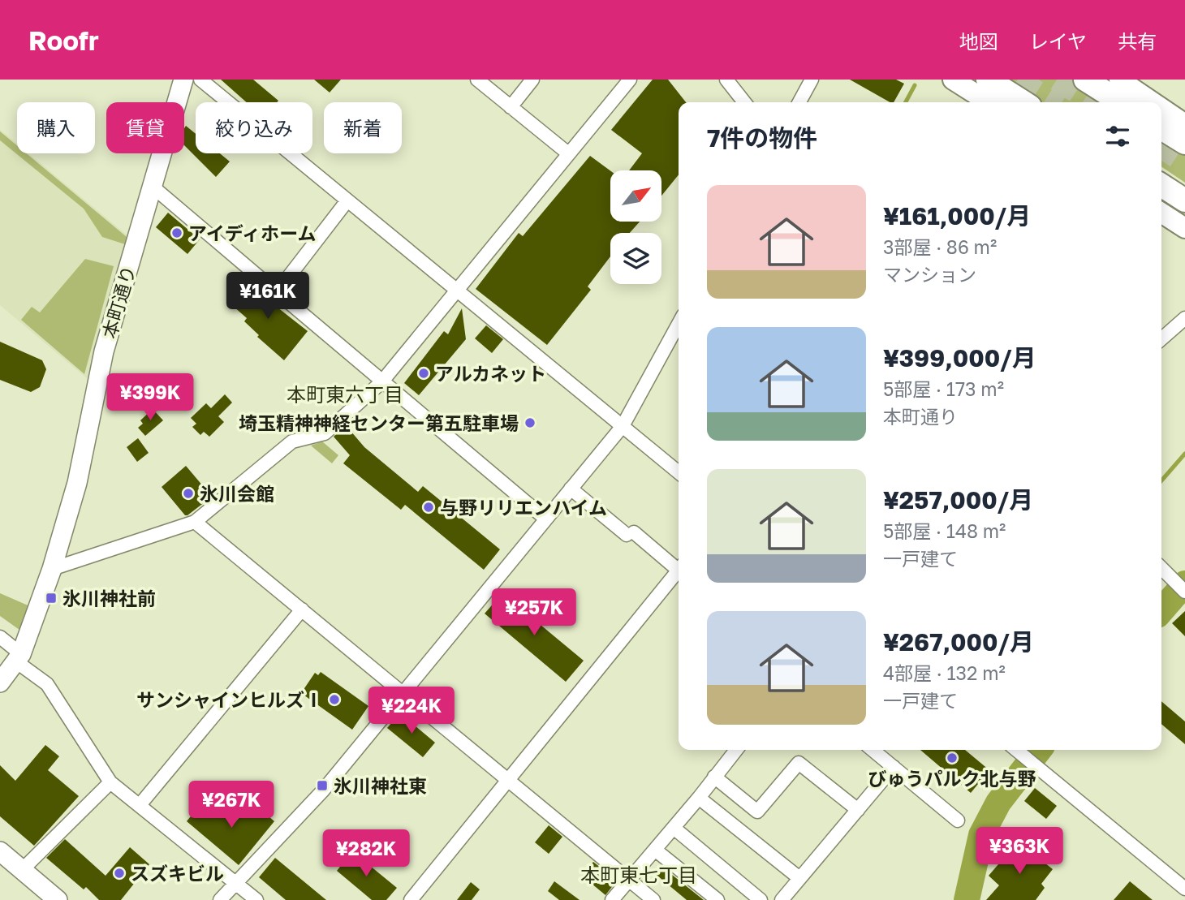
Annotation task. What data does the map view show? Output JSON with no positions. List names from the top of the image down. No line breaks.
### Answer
{"streets":{"main road":["本町通り"]},"districts":["本町東六丁目","本町東七丁目"],"places":{"other":["アイディホーム","アルカネット","埼玉精神神経センター第五駐車場","氷川会館","与野リリエンハイム","サンシャインヒルズⅠ","びゅうパルク北与野","スズキビル"],"transit":["氷川神社前","氷川神社東"]},"north":"top right","page":{"header":"Roofr","nav":["地図","レイヤ","共有"],"chip":["購入","賃貸","絞り込み","新着"],"heading":"7件の物件","list":[{"name":"¥161,000/月","note":"3部屋 · 86 m² · マンション"},{"name":"¥399,000/月","note":"5部屋 · 173 m² · 本町通り"},{"name":"¥257,000/月","note":"5部屋 · 148 m² · 一戸建て"},{"name":"¥267,000/月","note":"4部屋 · 132 m² · 一戸建て"}],"price":["¥161K","¥399K","¥257K","¥224K","¥267K","¥363K","¥282K"]}}
